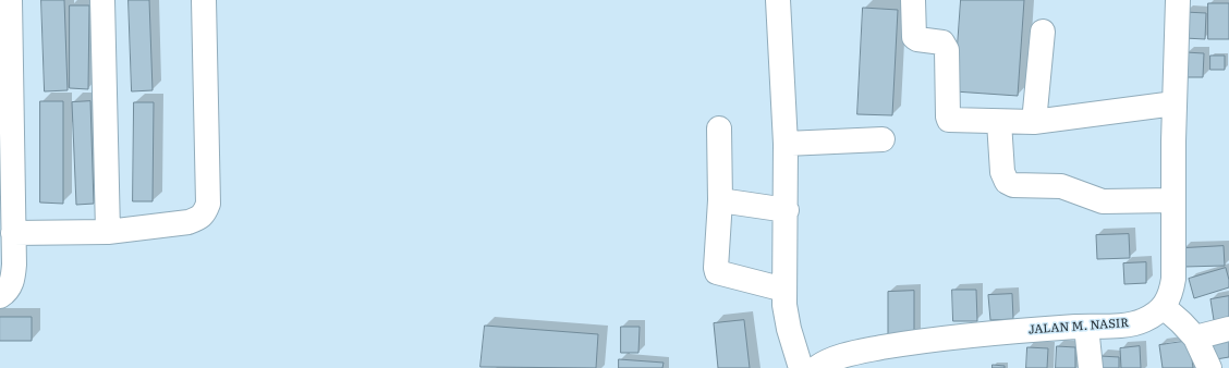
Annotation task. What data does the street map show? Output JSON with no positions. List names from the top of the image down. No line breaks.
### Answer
{"streets":{"street":["JALAN M. NASIR"]}}
